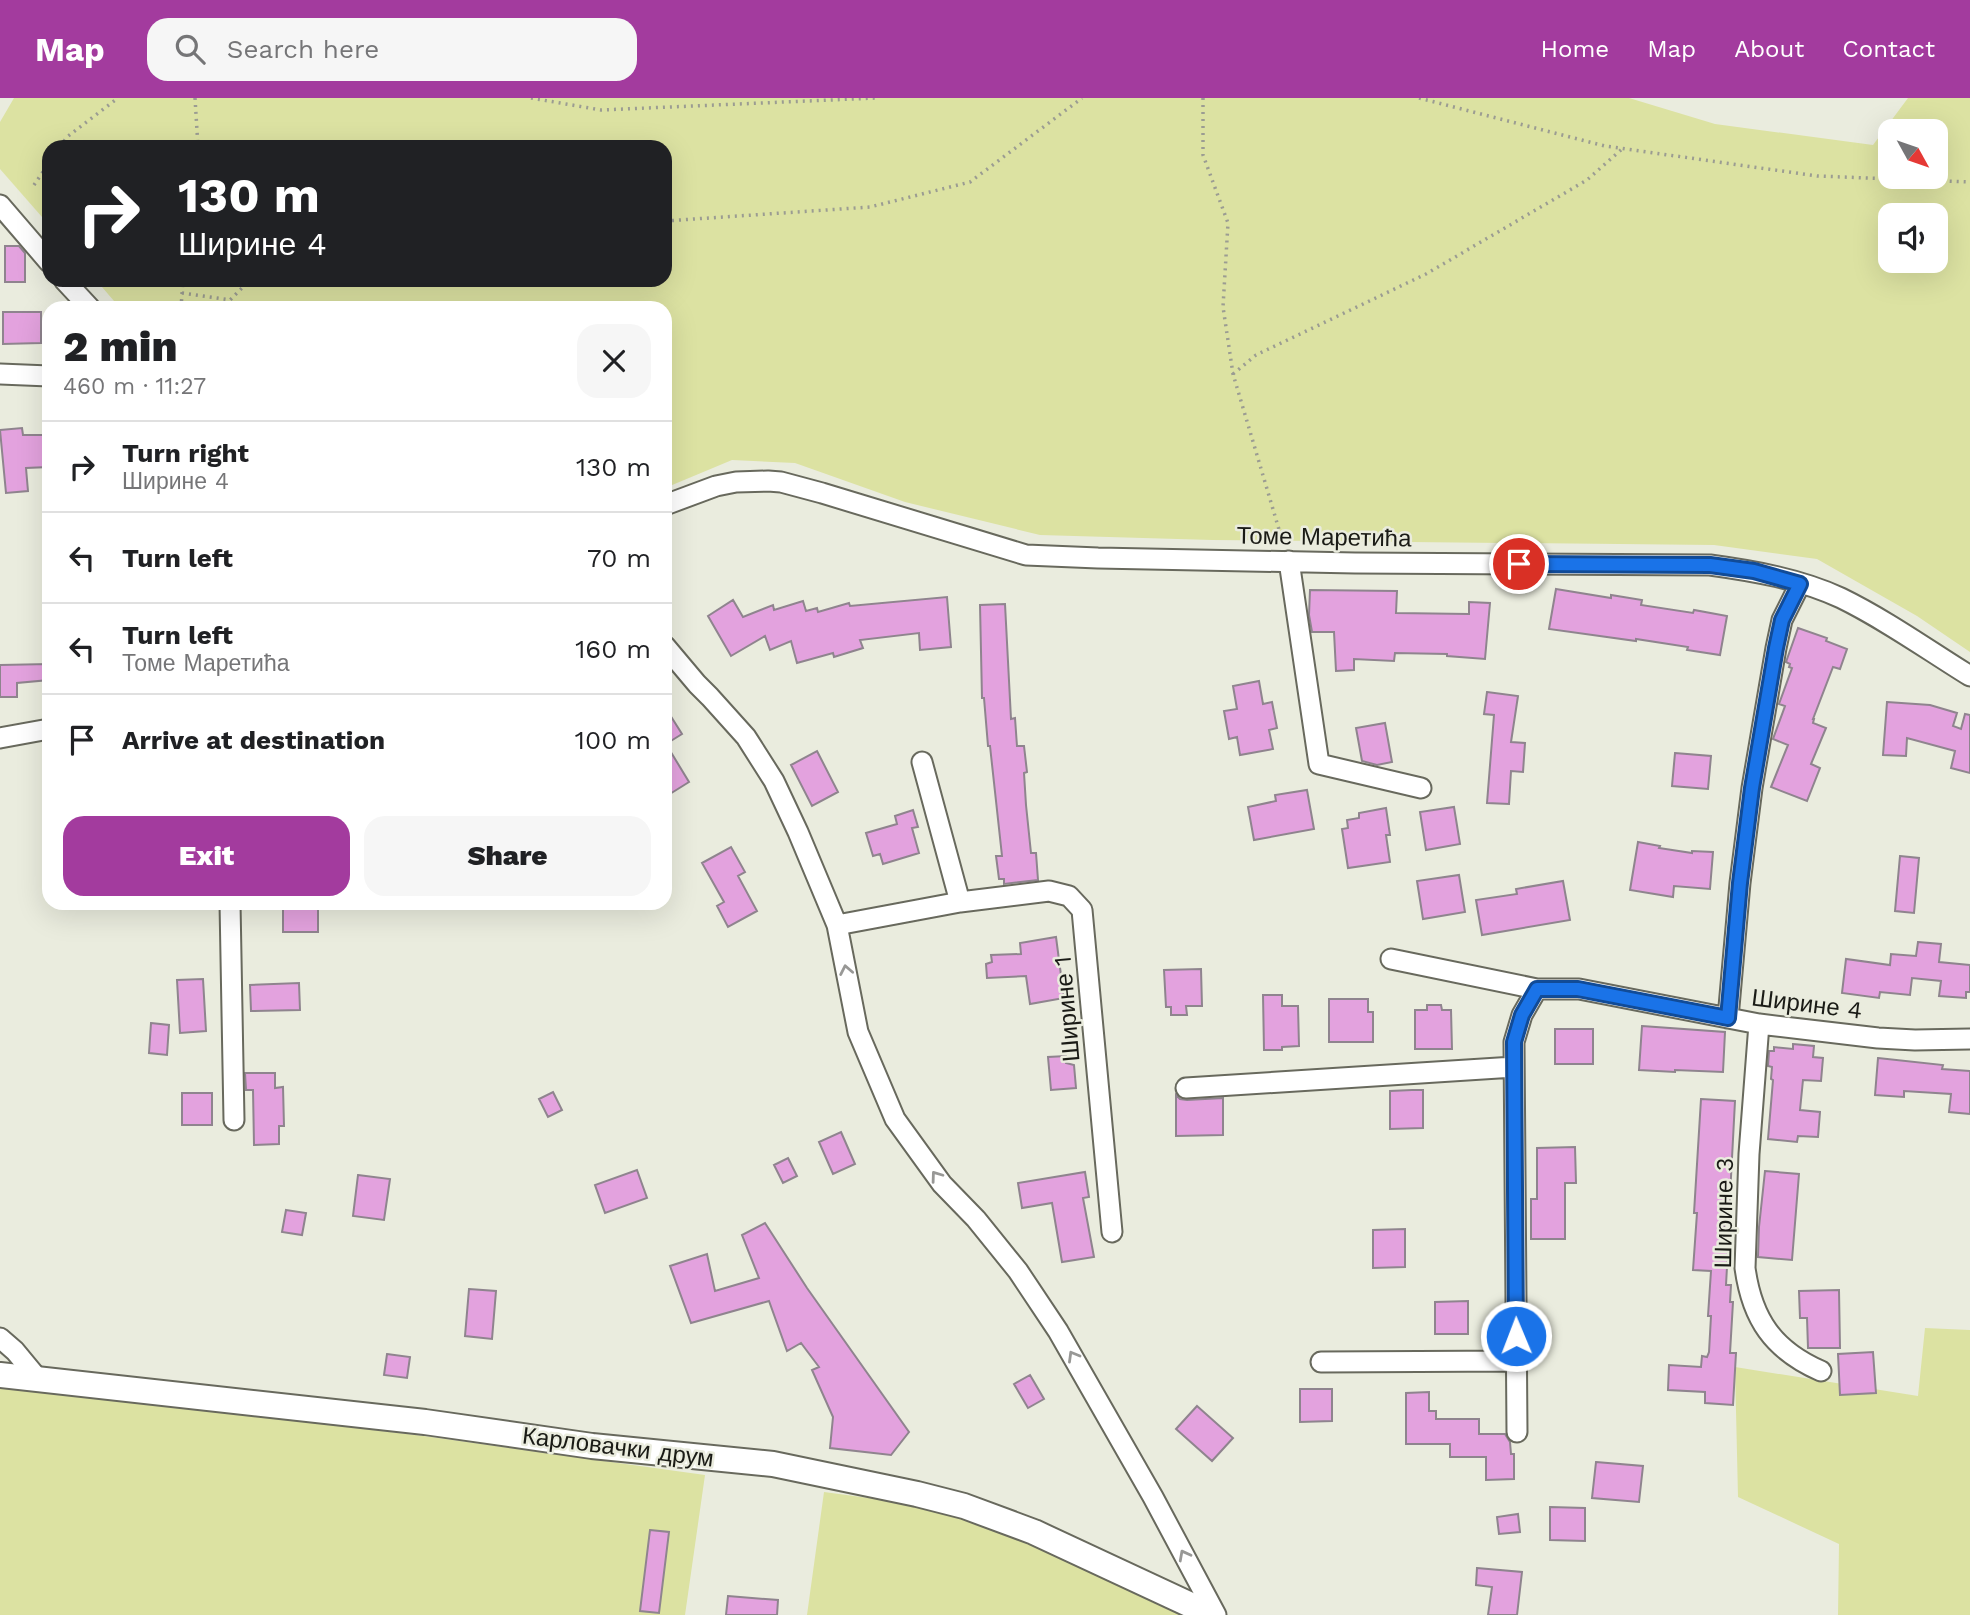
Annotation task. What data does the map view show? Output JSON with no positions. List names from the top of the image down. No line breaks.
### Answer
{"streets":{"main road":["Карловачки друм"],"street":["Томе Маретића","Ширине 4","Ширине 1","Ширине 3"]},"crossings":[["Ширине 4","Ширине 3"]],"north":"bottom right","page":{"header":"Map","search":"Search here","nav":["Home","Map","About","Contact"],"turn":["130 m","Ширине 4"],"heading":["2 min","460 m · 11:27"],"list":[{"name":"Turn right","note":"Ширине 4","value":"130 m"},{"name":"Turn left","value":"70 m"},{"name":"Turn left","note":"Томе Маретића","value":"160 m"},{"name":"Arrive at destination","value":"100 m"}],"buttons":["Exit","Share"]}}
